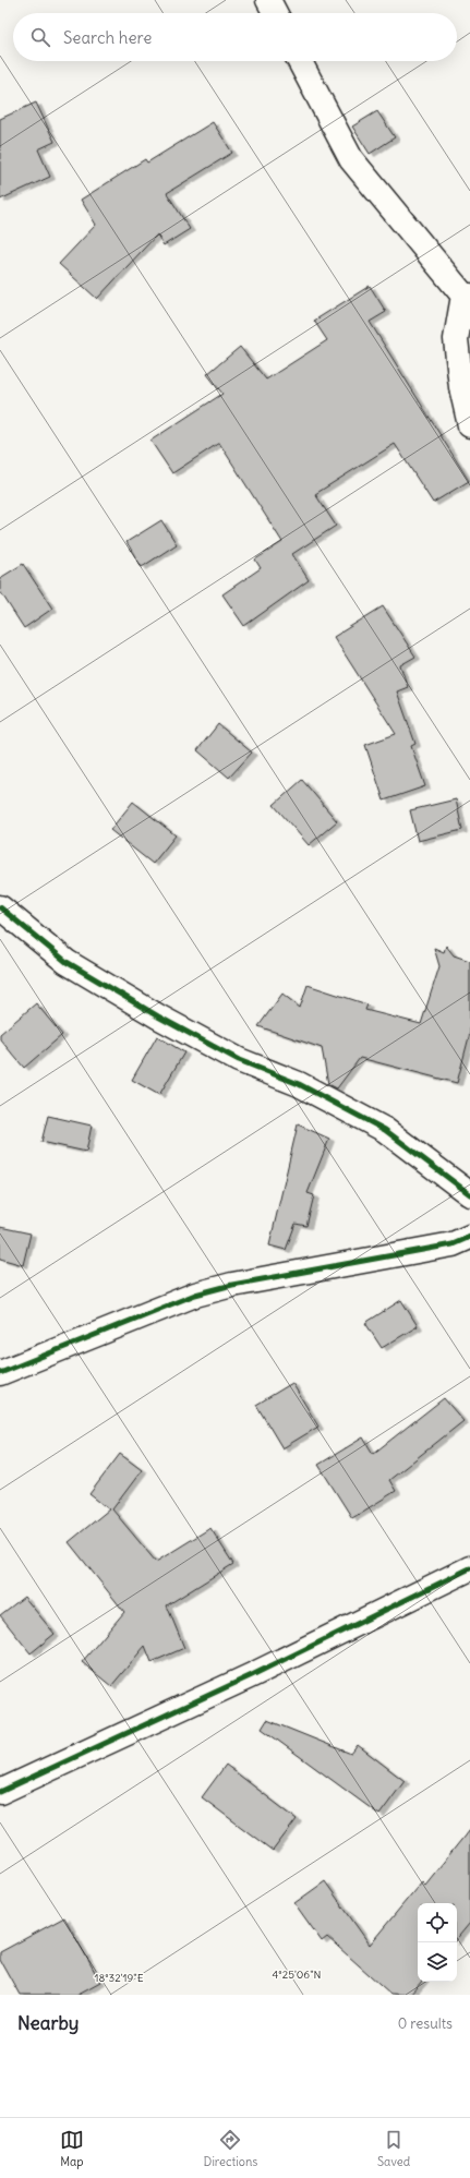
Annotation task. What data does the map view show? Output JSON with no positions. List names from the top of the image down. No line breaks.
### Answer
{"page":{"search":"Search here","heading":["Nearby","0 results"],"nav":["Map","Directions","Saved"]},"coordinates":["4°25'06\"N","18°32'19\"E"]}
